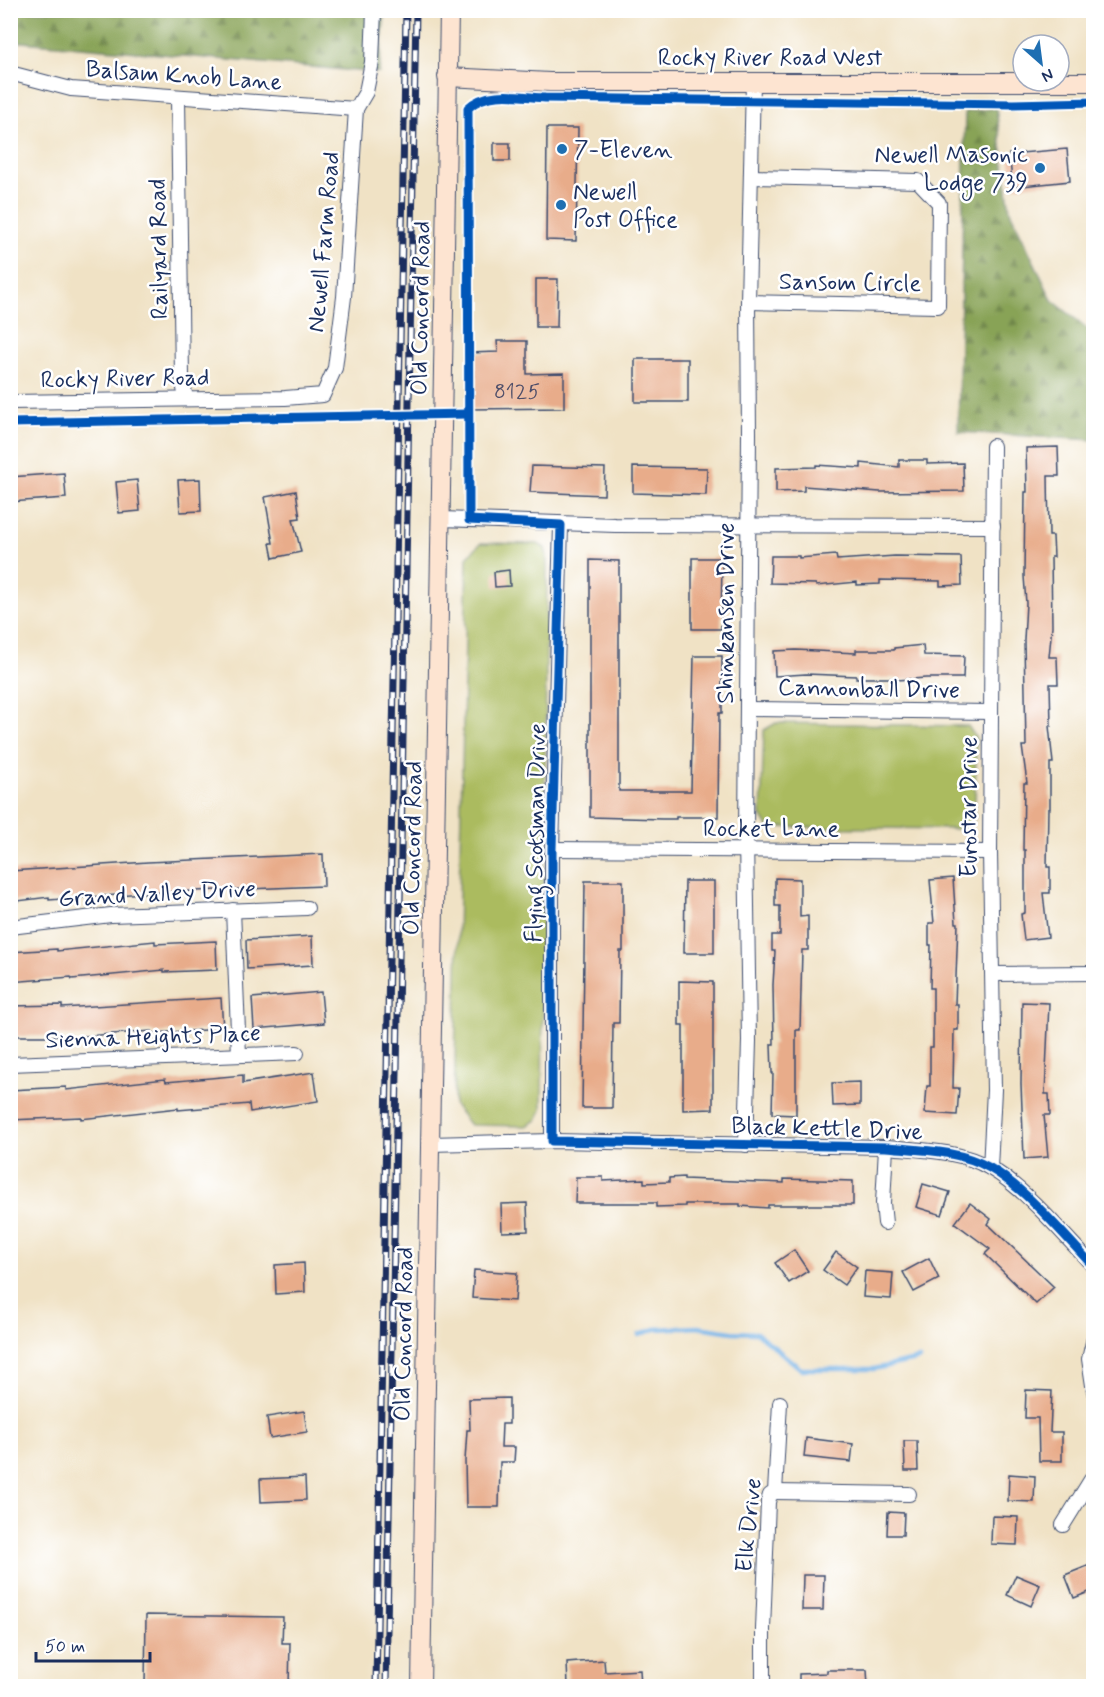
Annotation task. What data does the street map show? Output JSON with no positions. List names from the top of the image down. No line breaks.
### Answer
{"streets":{"street":["Rocky River Road West","Balsam Knob Lane","Newell Farm Road","Railyard Road","Sansom Circle","Old Concord Road","Rocky River Road","Shinkansen Drive","Cannonball Drive","Eurostar Drive","Rocket Lane","Flying Scotsman Drive","Grand Valley Drive","Sienna Heights Place","Black Kettle Drive","Elk Drive"]},"crossings":[["Rocky River Road West","Old Concord Road"],["Rocky River Road West","Shinkansen Drive"],["Balsam Knob Lane","Newell Farm Road"],["Balsam Knob Lane","Railyard Road"],["Newell Farm Road","Rocky River Road"],["Railyard Road","Rocky River Road"],["Sansom Circle","Shinkansen Drive"],["Old Concord Road","Black Kettle Drive"],["Shinkansen Drive","Cannonball Drive"],["Shinkansen Drive","Rocket Lane"],["Shinkansen Drive","Black Kettle Drive"],["Cannonball Drive","Eurostar Drive"],["Eurostar Drive","Rocket Lane"],["Eurostar Drive","Black Kettle Drive"],["Rocket Lane","Flying Scotsman Drive"],["Flying Scotsman Drive","Black Kettle Drive"]],"places":["7-Eleven","Newell Masonic Lodge 739","Newell Post Office"],"house_numbers":["8125"],"scale_bar":"50 m","north":"bottom right"}
